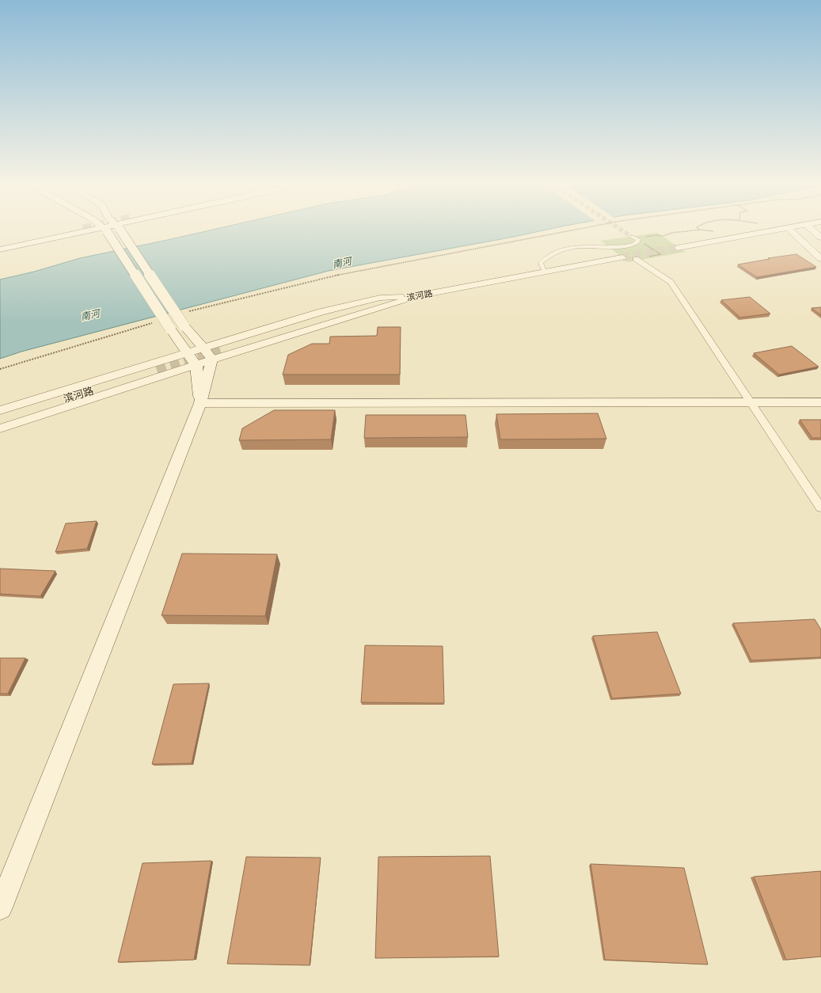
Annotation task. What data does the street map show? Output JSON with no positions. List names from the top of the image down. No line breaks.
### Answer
{"streets":{"street":["滨河路"]},"water":["南河"]}
